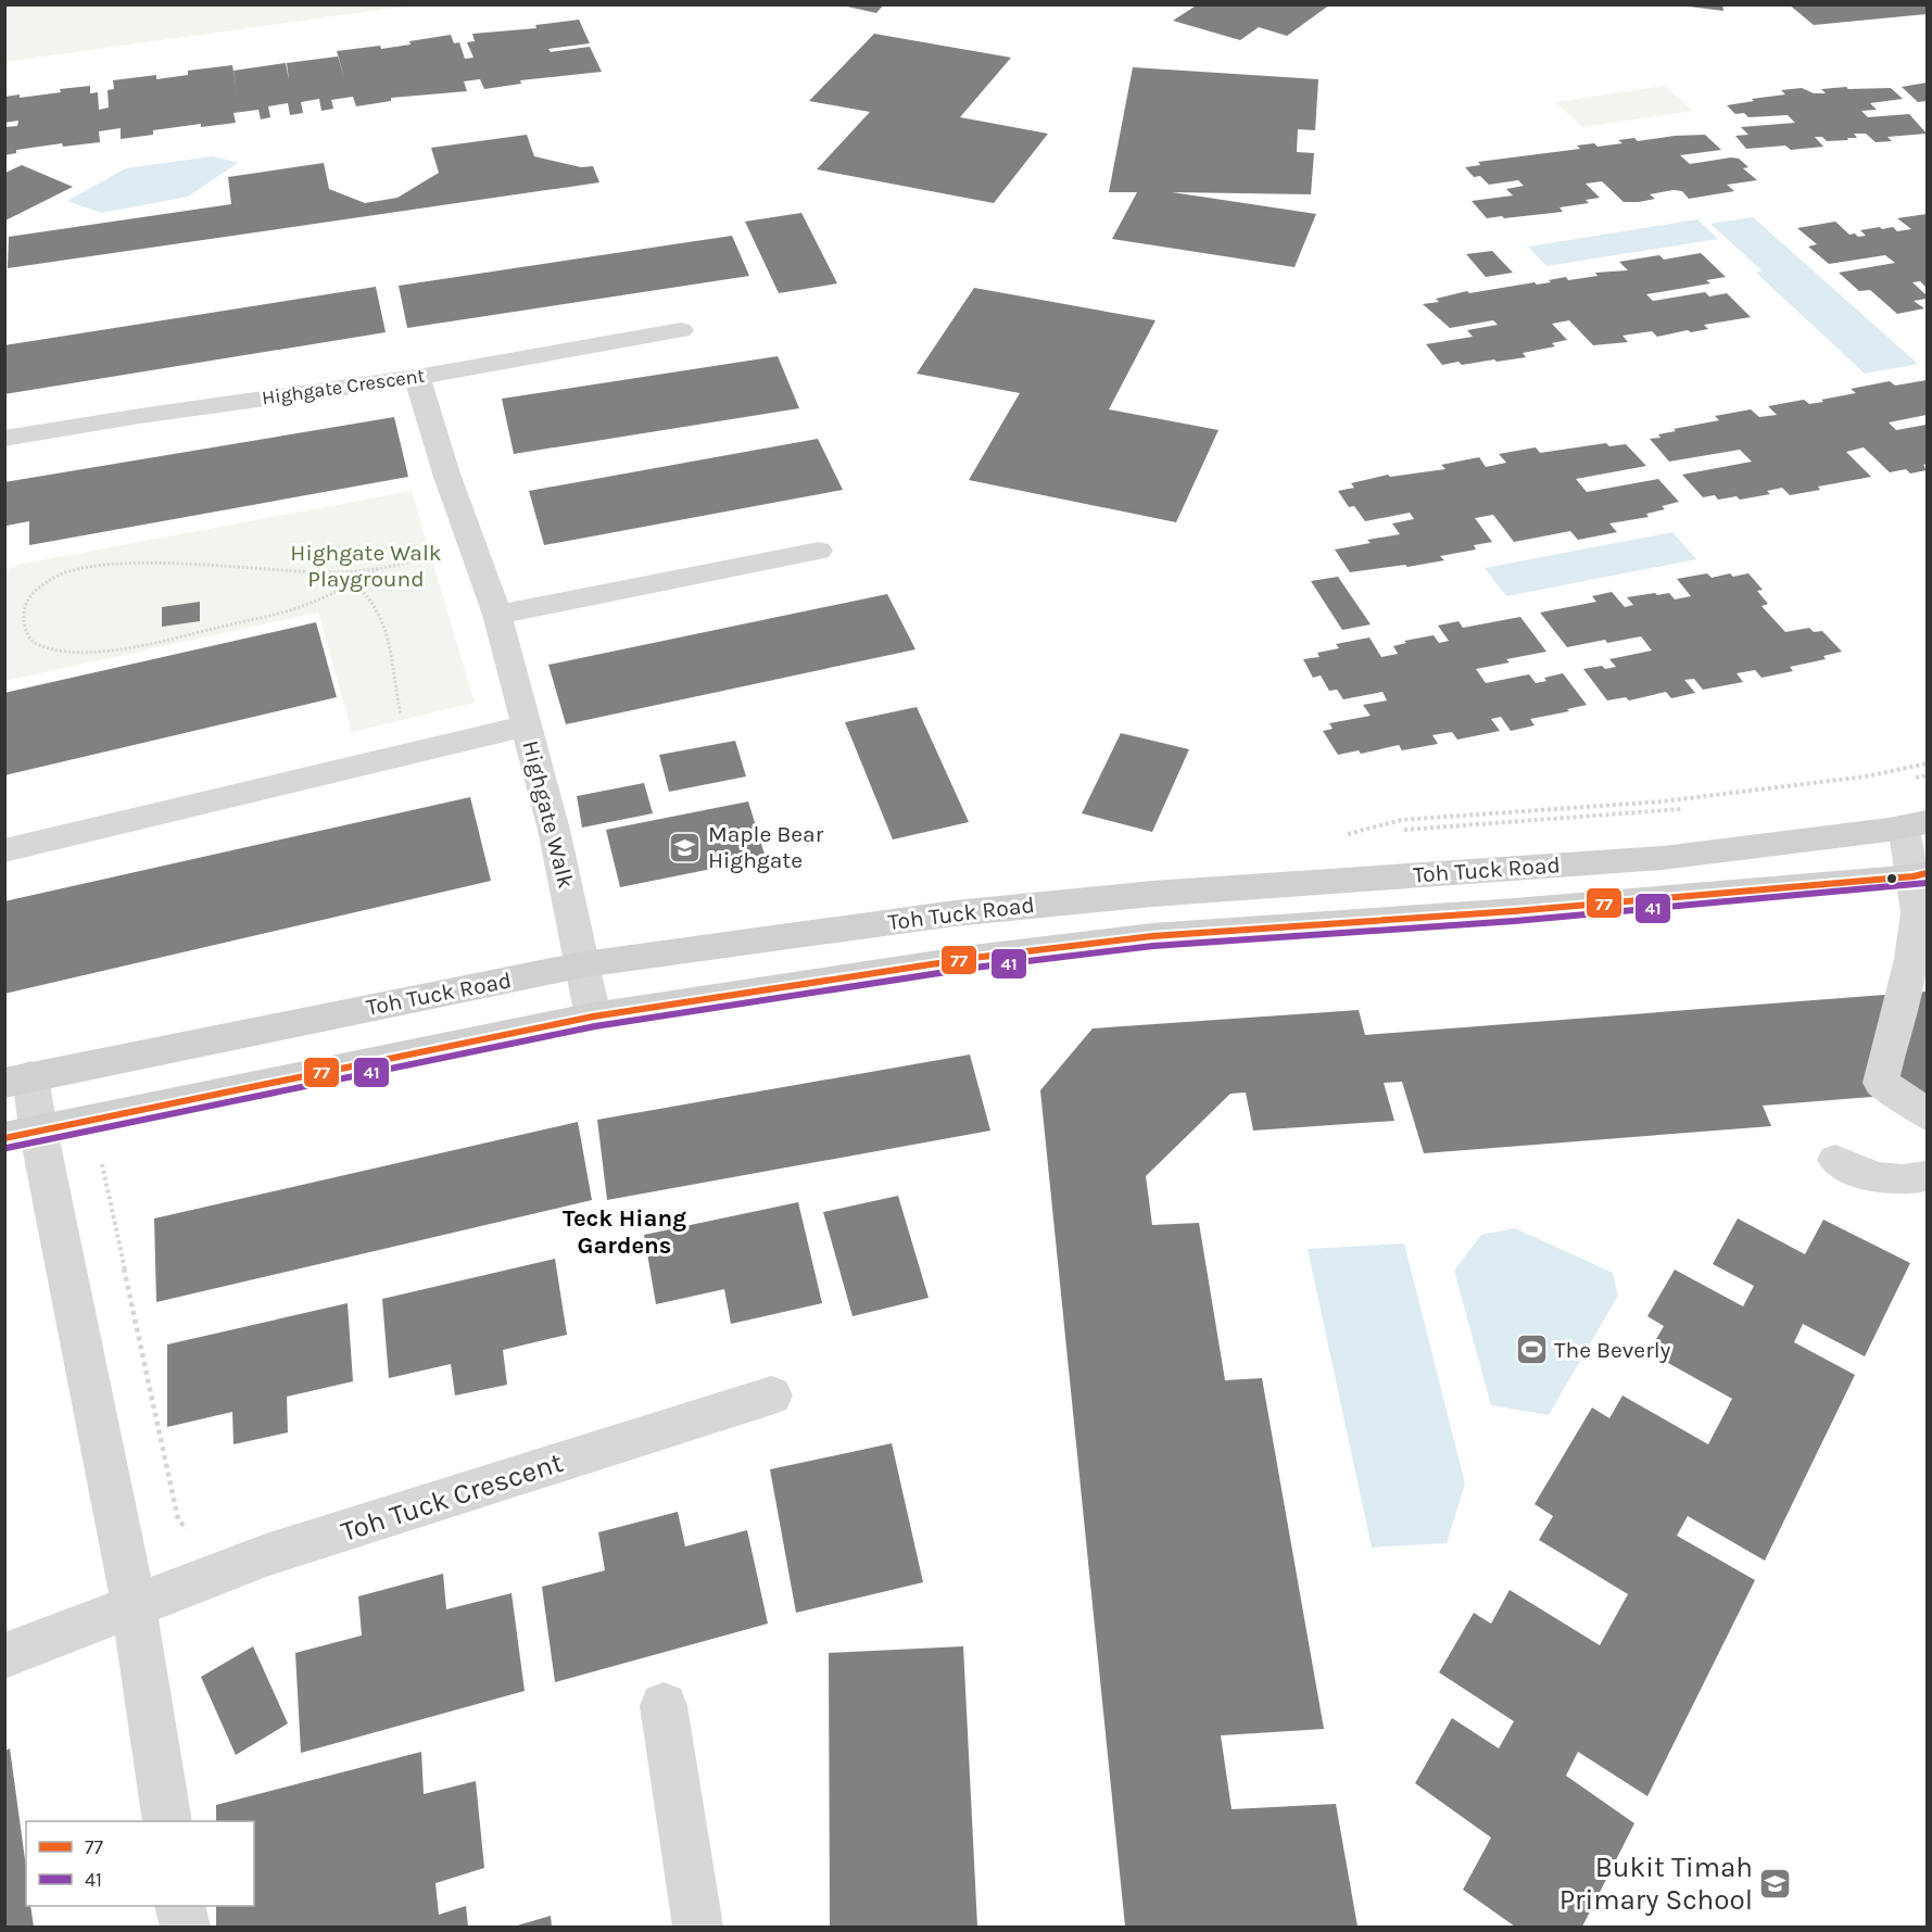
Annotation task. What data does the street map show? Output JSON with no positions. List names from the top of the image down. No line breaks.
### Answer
{"streets":{"street":["Highgate Crescent","Highgate Walk","Toh Tuck Road","Toh Tuck Crescent"]},"crossings":[["Highgate Crescent","Highgate Walk"],["Highgate Walk","Toh Tuck Road"]],"districts":["Teck Hiang Gardens"],"parks":["Highgate Walk Playground"],"places":{"school or university":["Maple Bear Highgate","Bukit Timah Primary School"],"sports":["The Beverly"]},"lines":["transit line 77","transit line 41"],"legend":["77","41"]}
